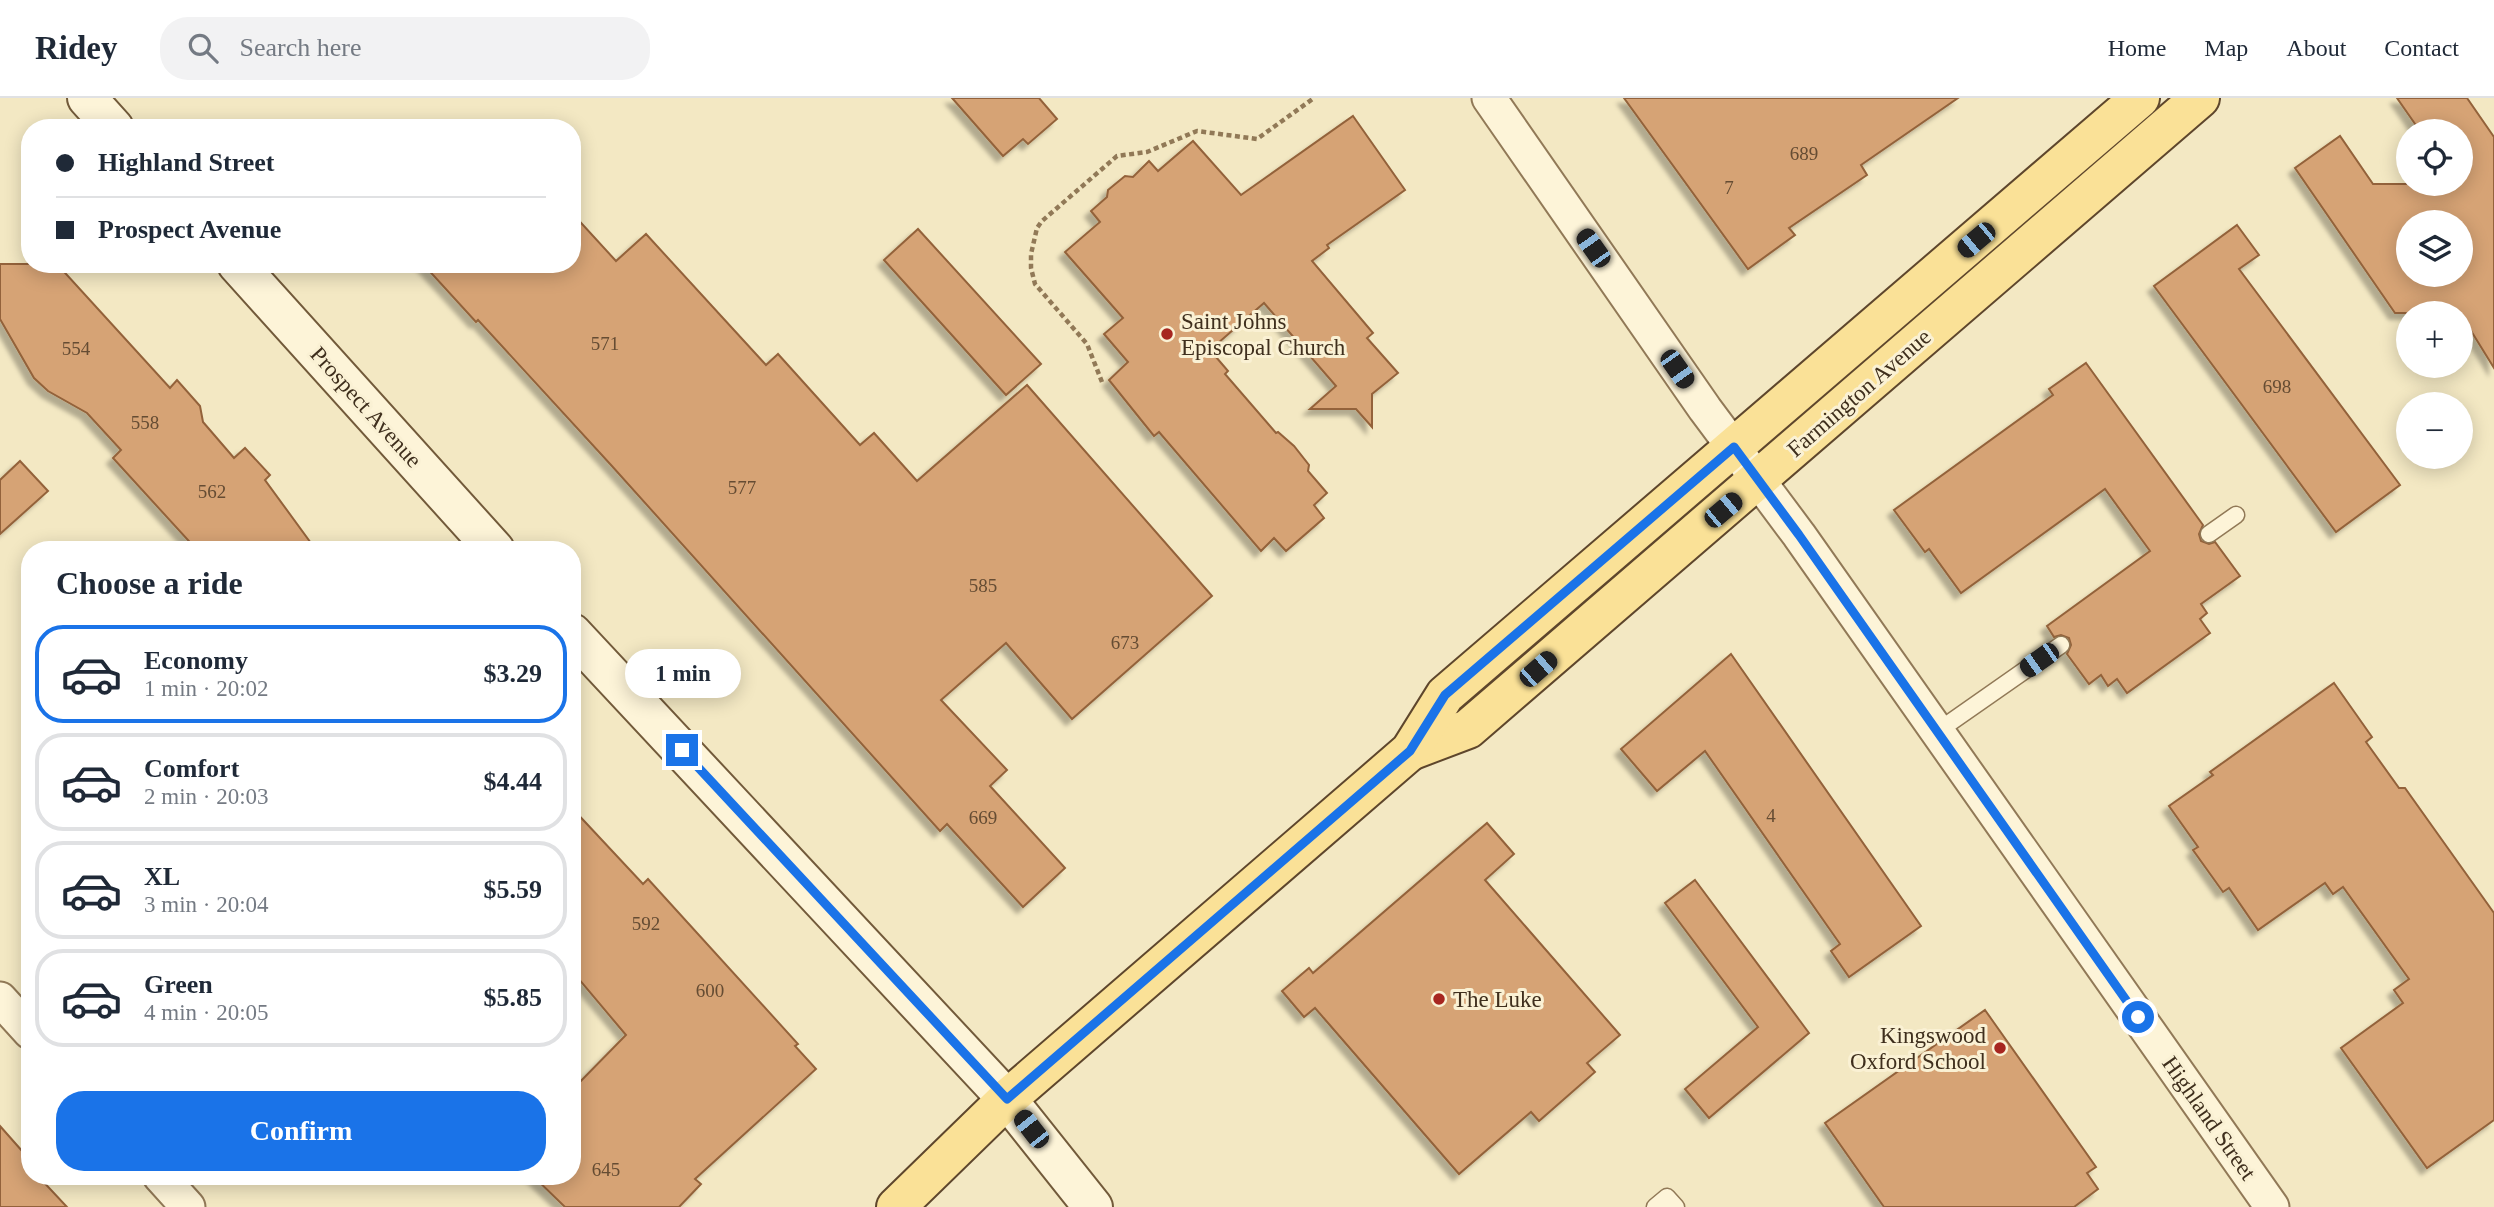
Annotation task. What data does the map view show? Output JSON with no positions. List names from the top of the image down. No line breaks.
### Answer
{"streets":{"main road":["Farmington Avenue","Prospect Avenue"],"street":["Highland Street"]},"crossings":[["Farmington Avenue","Highland Street"]],"places":["Saint Johns Episcopal Church","The Luke","Kingswood Oxford School"],"house_numbers":["689","7","571","554","698","558","577","562","585","673","4","669","592","600","645"],"page":{"header":"Ridey","search":"Search here","nav":["Home","Map","About","Contact"],"map_buttons":["+","−"],"banner":["Highland Street","Prospect Avenue"],"heading":"Choose a ride","list":[{"name":"Economy","note":"1 min · 20:02","value":"$3.29"},{"name":"Comfort","note":"2 min · 20:03","value":"$4.44"},{"name":"XL","note":"3 min · 20:04","value":"$5.59"},{"name":"Green","note":"4 min · 20:05","value":"$5.85"}],"bubble":"1 min","buttons":"Confirm"}}
